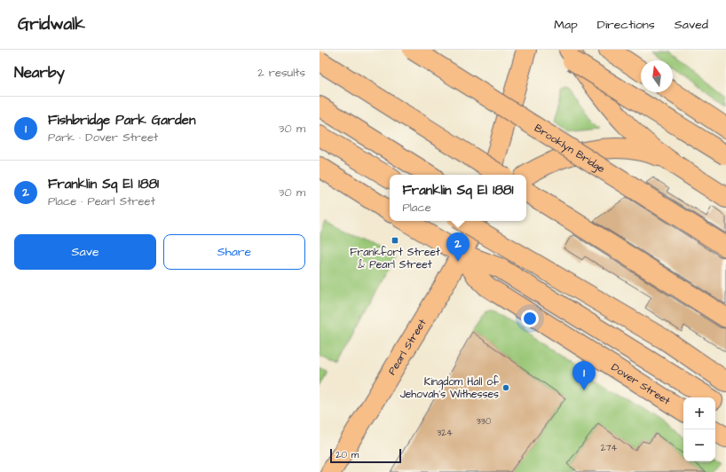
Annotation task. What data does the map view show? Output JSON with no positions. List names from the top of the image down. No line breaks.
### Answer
{"streets":{"main road":["Brooklyn Bridge","Pearl Street","Dover Street"]},"crossings":[["Pearl Street","Dover Street"]],"places":{"transit":["Frankfort Street & Pearl Street"],"other":["Kingdom Hall of Jehovah's Withesses"]},"house_numbers":["330","324","274"],"scale_bar":"20 m","north":"top","page":{"header":"Gridwalk","nav":["Map","Directions","Saved"],"heading":["Nearby","2 results"],"list":[{"mark":"1","name":"Fishbridge Park Garden","note":"Park · Dover Street","value":"30 m"},{"mark":"2","name":"Franklin Sq El 1881","note":"Place · Pearl Street","value":"30 m"}],"popup":["Franklin Sq El 1881","Place"],"buttons":["Save","Share"],"pins":["2","1"],"map_buttons":["+","−"],"scale":"20 m"}}
